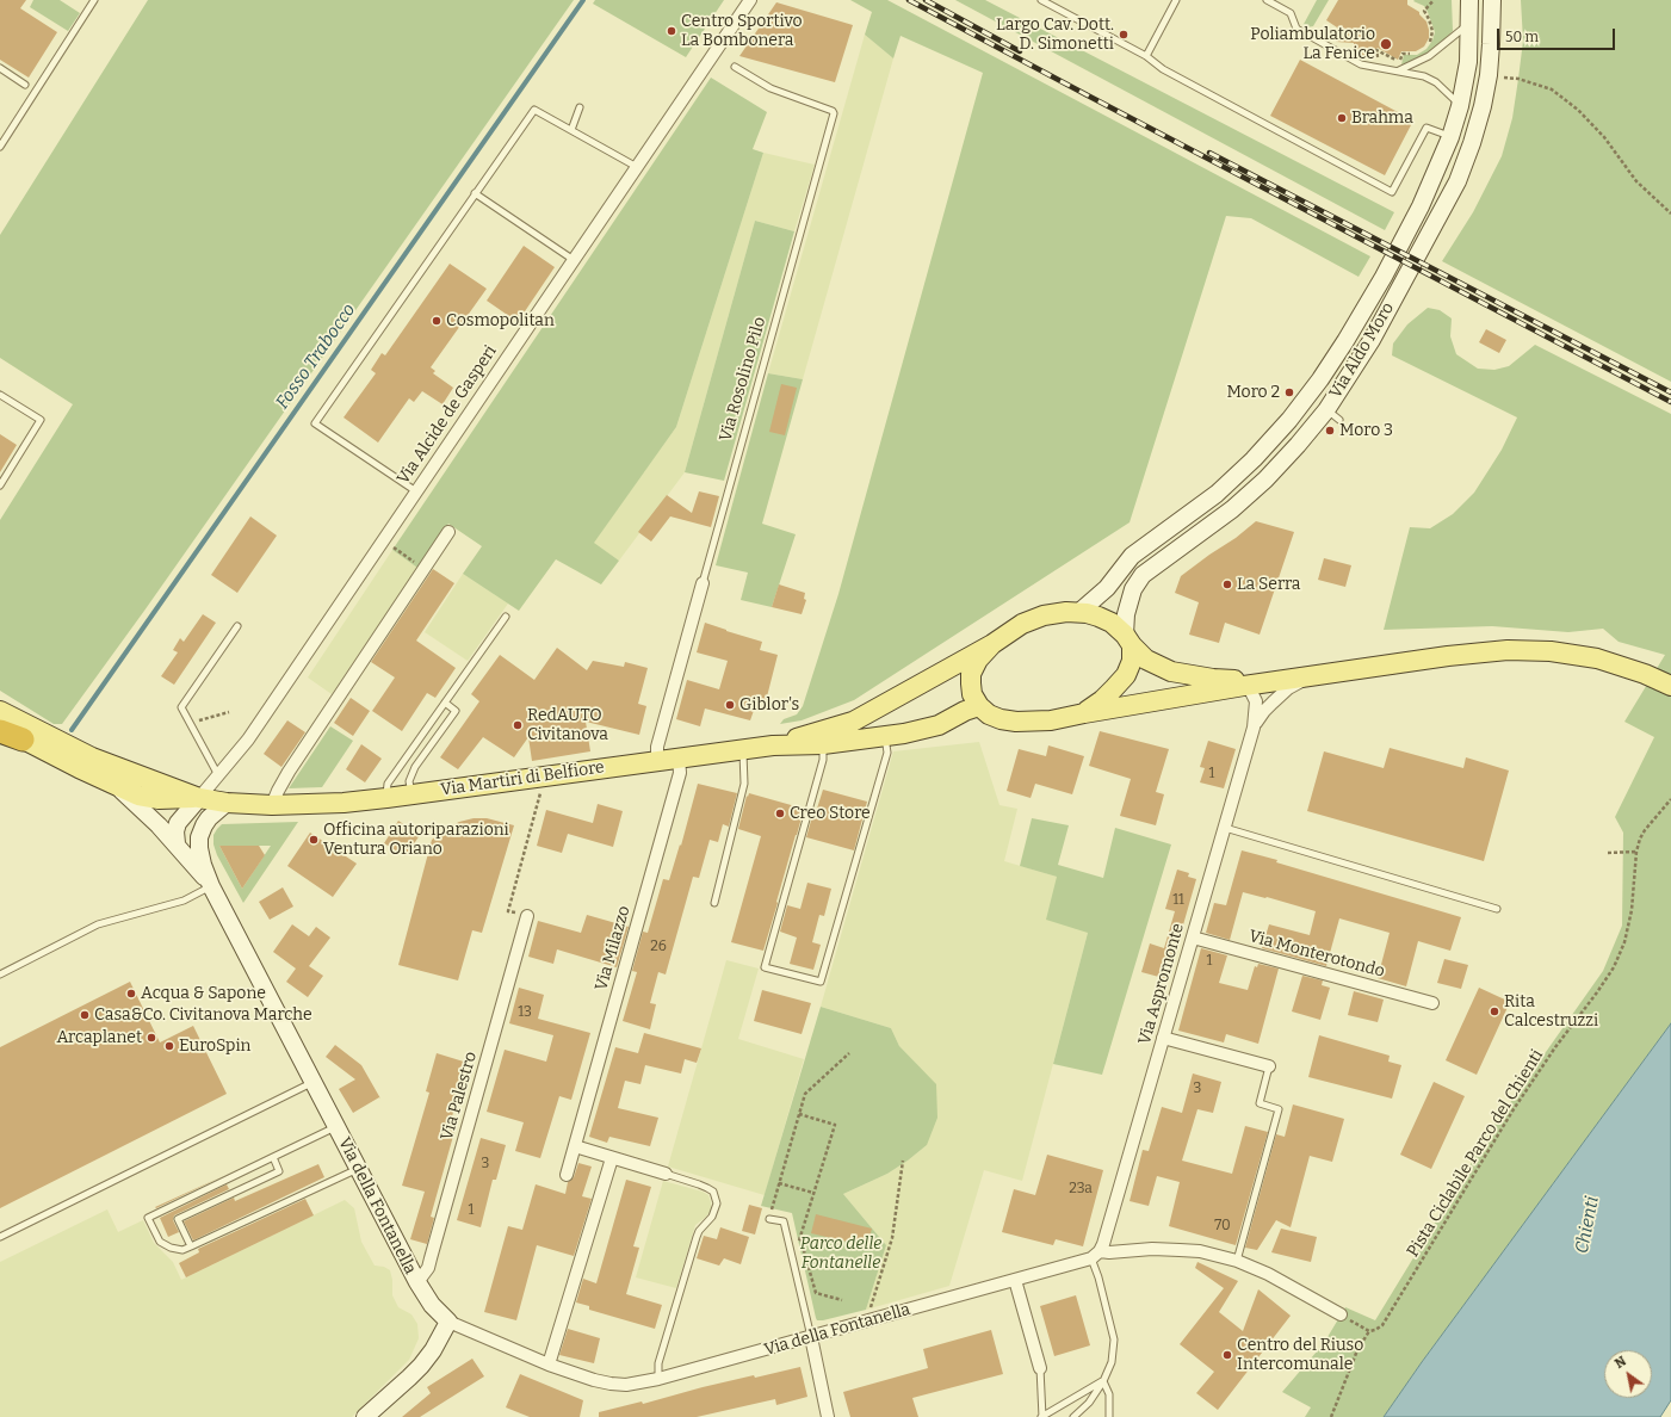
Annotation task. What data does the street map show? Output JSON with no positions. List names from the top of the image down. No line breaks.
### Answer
{"streets":{"main road":["Via Martiri di Belfiore"],"street":["Via Aldo Moro","Via Rosolino Pilo","Via Alcide de Gasperi","Via Milazzo","Via Monterotondo","Via Aspromonte","Via Palestro","Via della Fontanella"],"path":["Pista Ciclabile Parco del Chienti"]},"crossings":[["Via Aldo Moro","Via Martiri di Belfiore"],["Via Rosolino Pilo","Via Martiri di Belfiore"],["Via Alcide de Gasperi","Via Martiri di Belfiore"],["Via Martiri di Belfiore","Via Milazzo"],["Via Monterotondo","Via Aspromonte"],["Via Aspromonte","Via della Fontanella"],["Via Palestro","Via della Fontanella"]],"water":["Fosso Trabocco","Chienti"],"parks":["Parco delle Fontanelle"],"places":["Centro Sportivo La Bombonera","Largo Cav. Dott. D. Simonetti","Poliambulatorio La Fenice","Brahma","Cosmopolitan","Moro 2","Moro 3","La Serra","Giblor's","RedAUTO Civitanova","Creo Store","Officina autoriparazioni Ventura Oriano","Acqua & Sapone","Rita Calcestruzzi","Casa&Co. Civitanova Marche","Arcaplanet","EuroSpin","Centro del Riuso Intercomunale"],"house_numbers":["1","11","26","1","13","3","3","23a","1","70"],"scale_bar":"50 m","north":"top left"}
